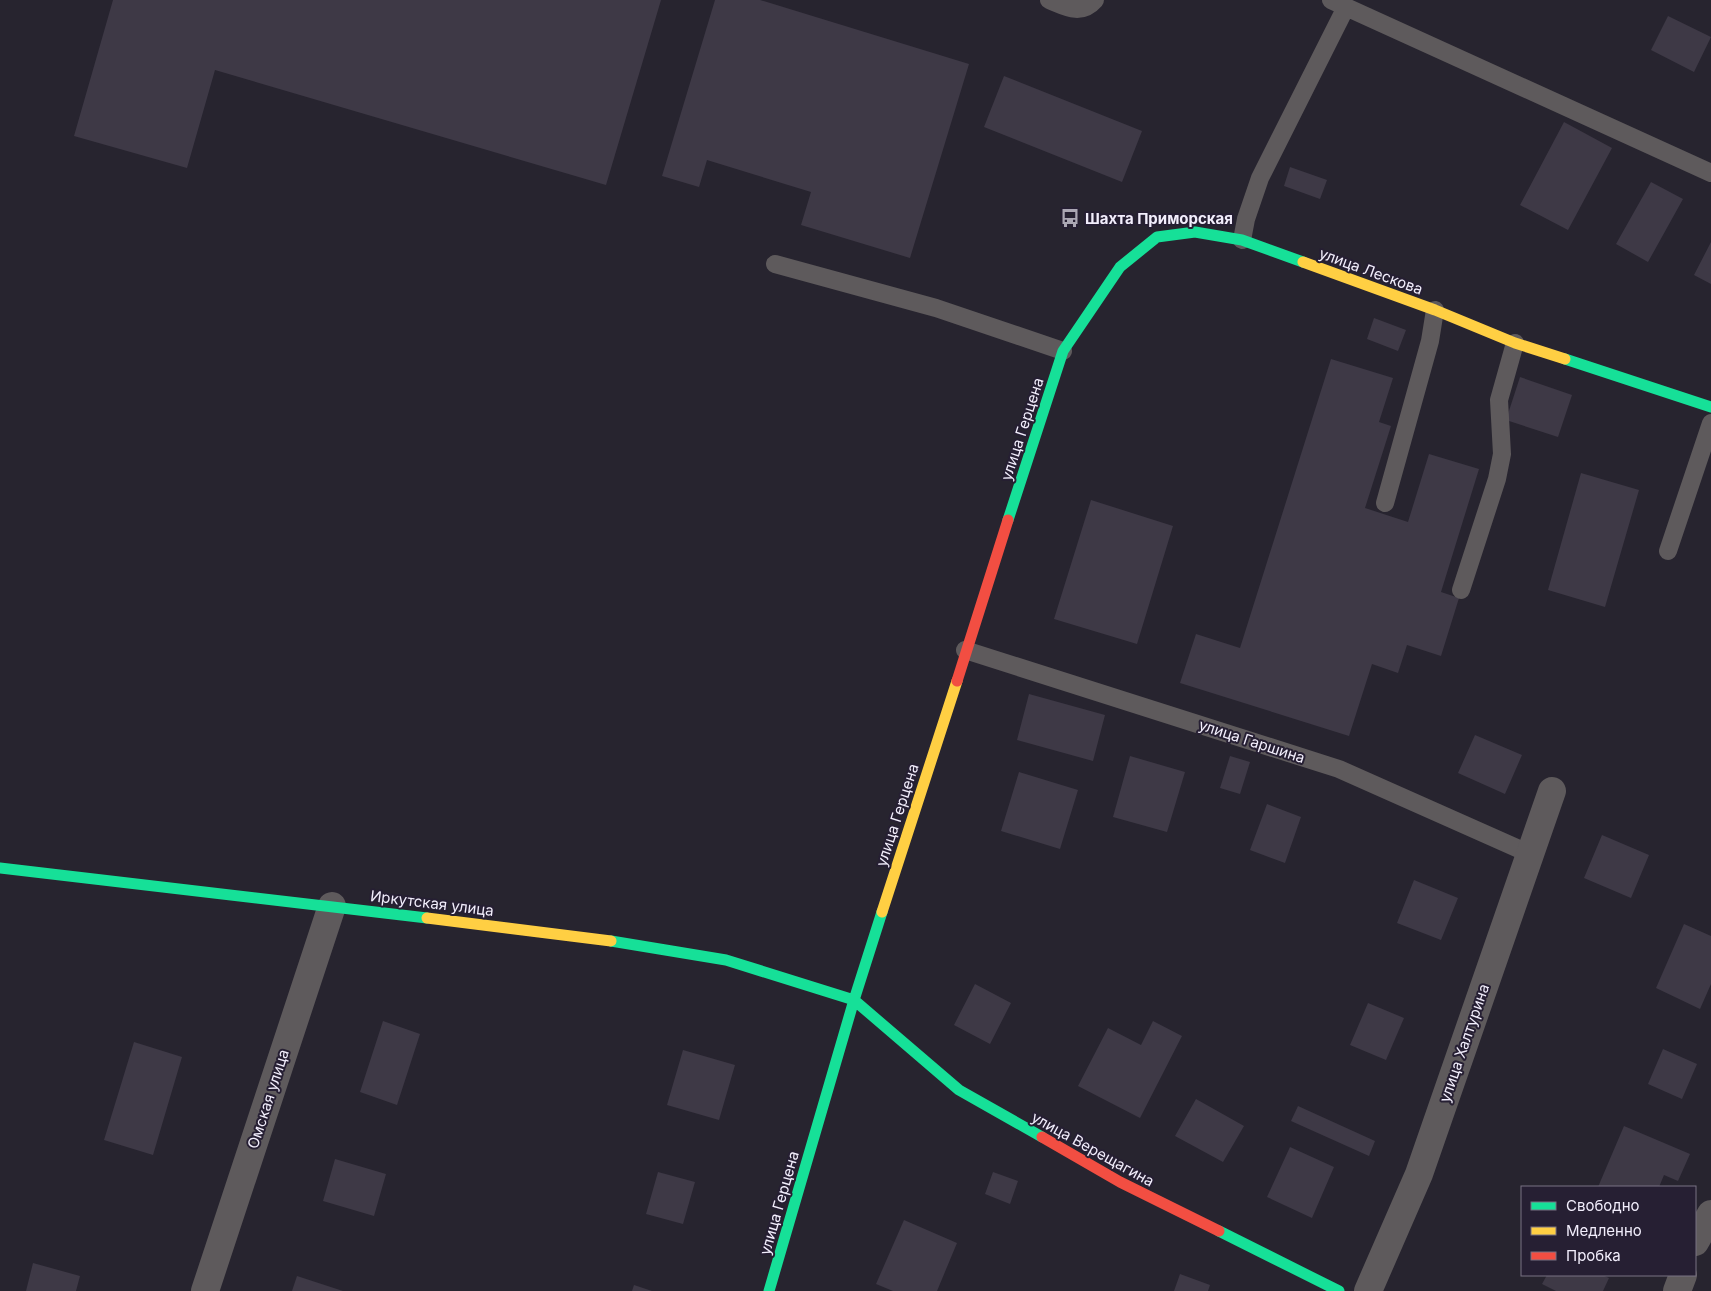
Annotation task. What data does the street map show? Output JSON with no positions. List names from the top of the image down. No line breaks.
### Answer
{"streets":{"street":["улица Лескова","улица Герцена","Иркутская улица","улица Халтурина","Омская улица","улица Верещагина"],"lane":["улица Гаршина"]},"crossings":[["улица Лескова","улица Герцена"],["улица Герцена","улица Гаршина"],["улица Герцена","Иркутская улица"],["улица Герцена","улица Верещагина"],["улица Гаршина","улица Халтурина"],["Иркутская улица","Омская улица"],["Иркутская улица","улица Верещагина"]],"places":{"bus stop":["Шахта Приморская"]},"legend":["Свободно","Медленно","Пробка"]}
